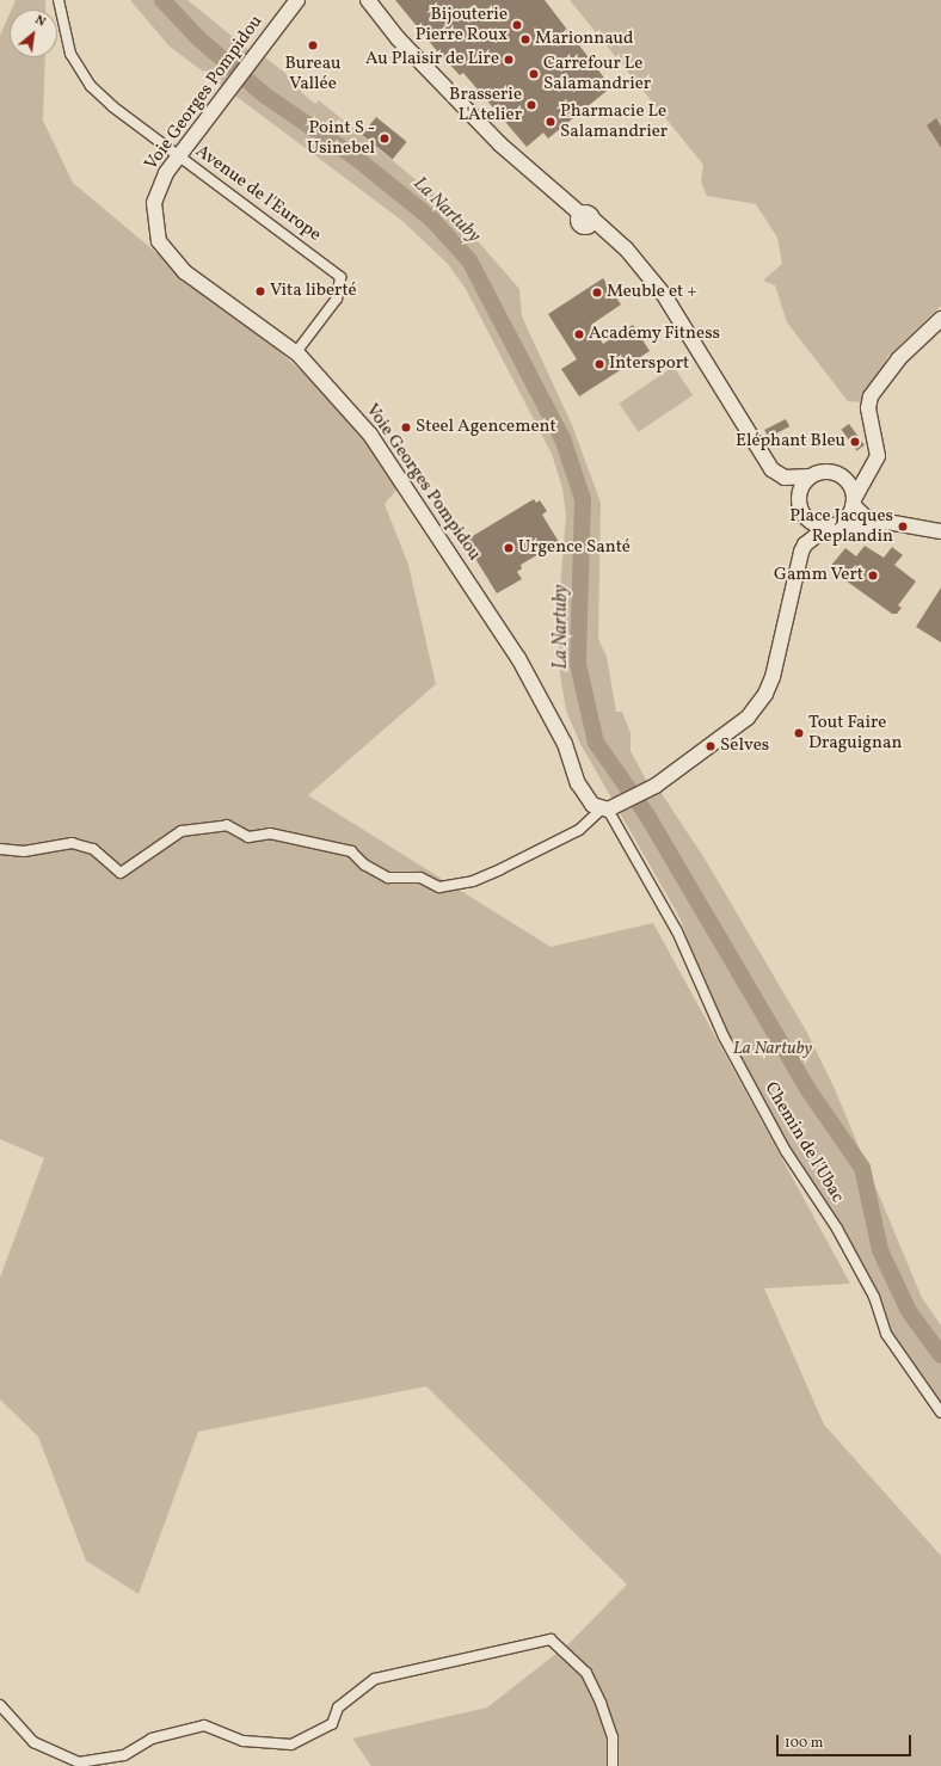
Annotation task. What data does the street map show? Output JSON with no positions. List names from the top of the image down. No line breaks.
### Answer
{"streets":{"street":["Voie Georges Pompidou","Avenue de l'Europe","Chemin de l'Ubac"]},"crossings":[["Voie Georges Pompidou","Avenue de l'Europe"],["Voie Georges Pompidou","Chemin de l'Ubac"]],"water":["La Nartuby"],"parks":["La Nartuby"],"places":["Bijouterie Pierre Roux","Marionnaud","Bureau Vallée","Au Plaisir de Lire","Carrefour Le Salamandrier","Brasserie L'Atelier","Pharmacie Le Salamandrier","Point S - Usinebel","Vita liberté","Meuble et +","Academy Fitness","Intersport","Steel Agencement","Eléphant Bleu","Place Jacques Replandin","Urgence Santé","Gamm Vert","Tout Faire Draguignan","Selves"],"scale_bar":"100 m","north":"top right"}
